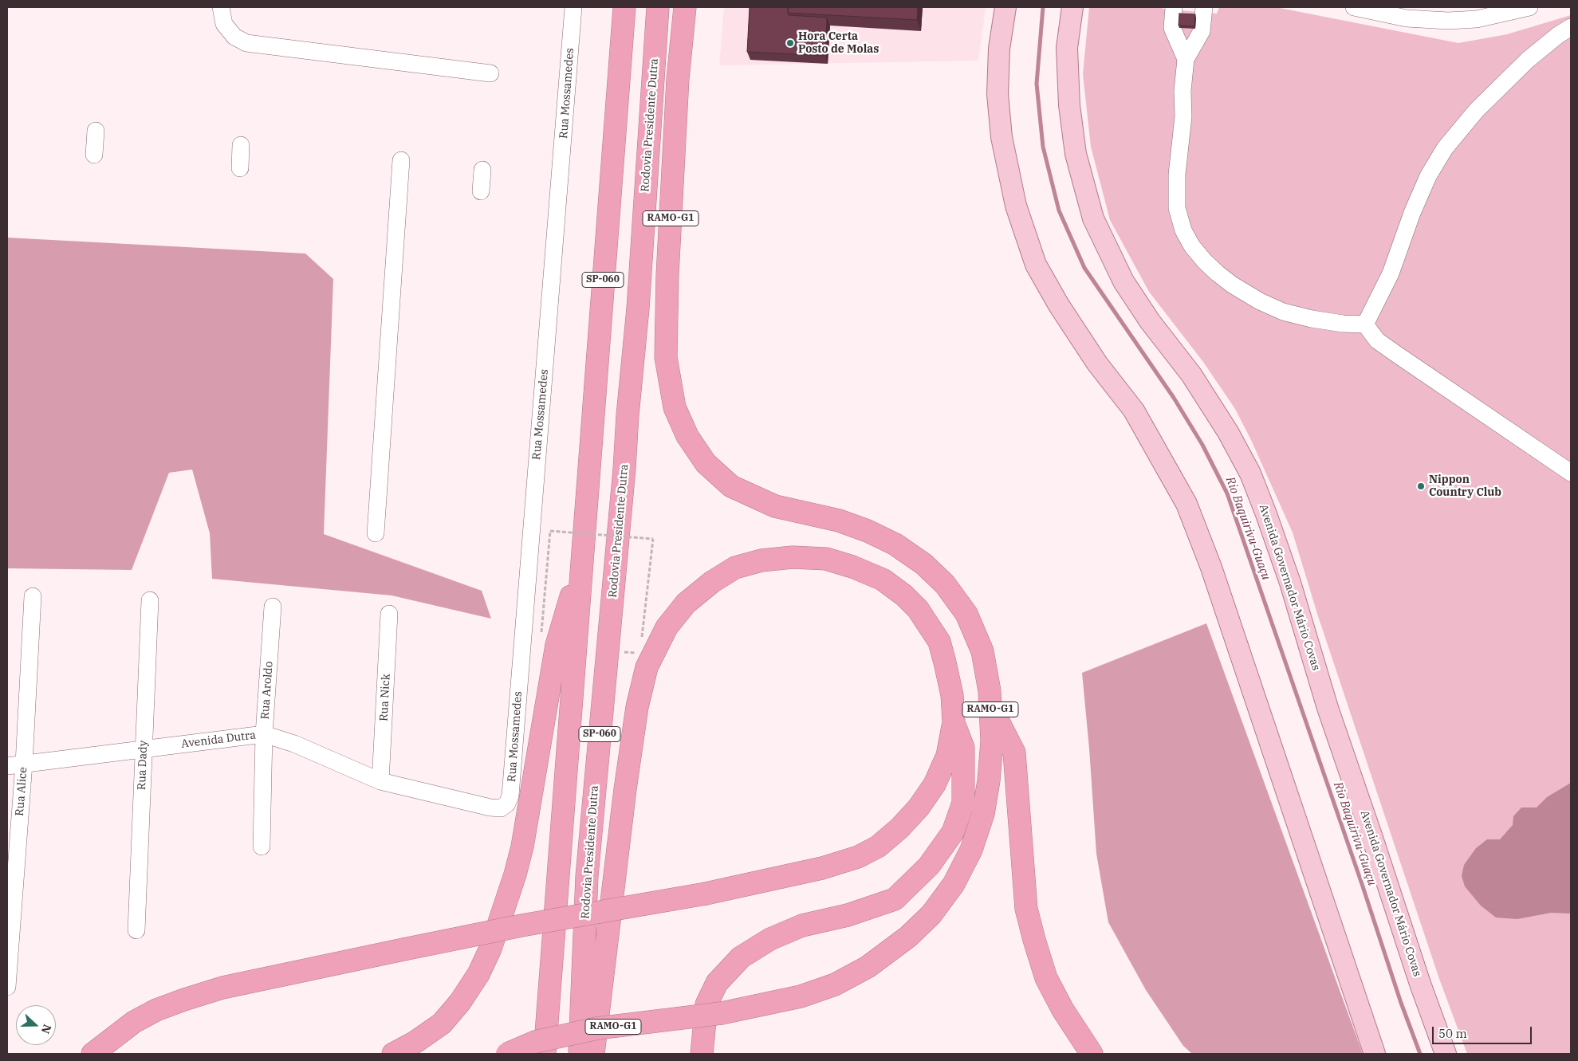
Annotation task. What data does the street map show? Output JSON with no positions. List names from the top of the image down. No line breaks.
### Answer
{"streets":{"highway":["Rodovia Presidente Dutra","RAMO-G1","SP-060"],"main road":["Avenida Governador Mário Covas"],"street":["Rua Mossamedes","Rua Aroldo","Rua Nick","Avenida Dutra","Rua Dady","Rua Alice"]},"crossings":[["Rua Mossamedes","Avenida Dutra"],["Rua Aroldo","Avenida Dutra"],["Rua Nick","Avenida Dutra"],["Avenida Dutra","Rua Dady"],["Avenida Dutra","Rua Alice"]],"water":["Rio Baquirivu-Guaçu"],"places":["Hora Certa Posto de Molas","Nippon Country Club"],"scale_bar":"50 m","north":"right"}
